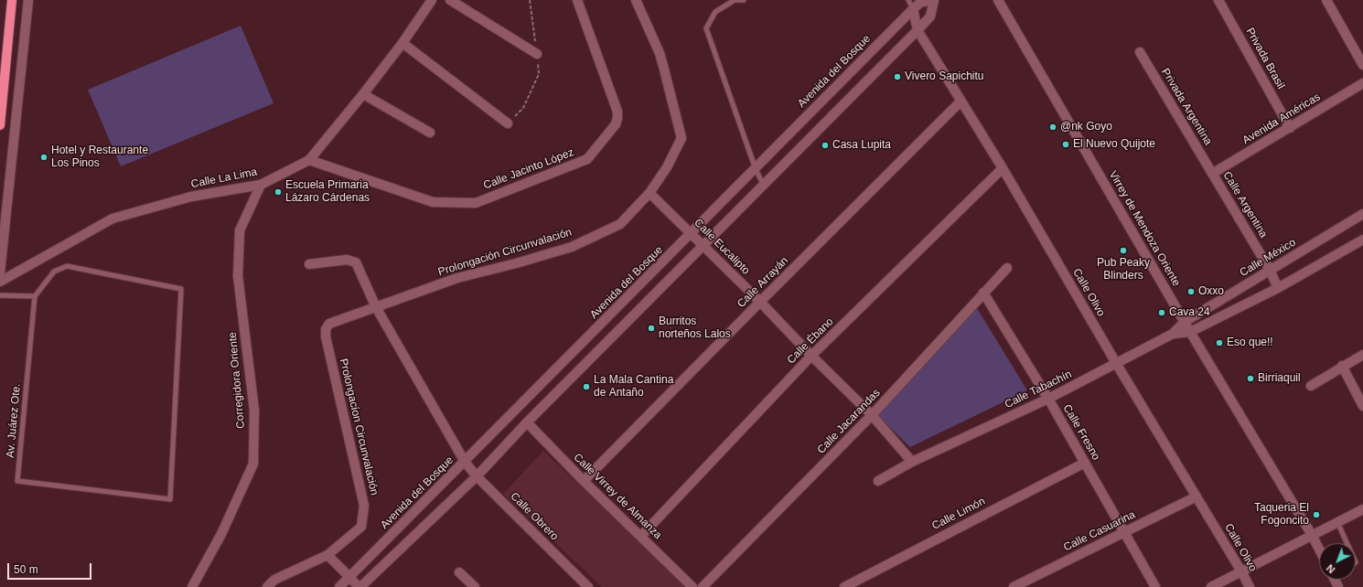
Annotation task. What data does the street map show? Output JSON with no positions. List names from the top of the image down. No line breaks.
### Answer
{"streets":{"street":["Privada Brasil","Avenida del Bosque","Privada Argentina","Avenida Américas","Calle Jacinto López","Calle La Lima","Calle Argentina","Virrey de Mendoza Oriente","Calle Eucalipto","Prolongación Circunvalación","Calle México","Calle Arrayán","Calle Olivo","Calle Ébano","Corregidora Oriente","Calle Tabachín","Calle Jacarandas","Prolongacíon Circunvalación","Calle Fresno","Calle Virrey de Almanza","Calle Limón","Calle Obrero","Calle Casuarina"],"lane":["Av. Juárez Ote."]},"crossings":[["Privada Brasil","Avenida Américas"],["Avenida del Bosque","Calle Eucalipto"],["Avenida del Bosque","Calle Olivo"],["Avenida del Bosque","Calle Virrey de Almanza"],["Avenida del Bosque","Calle Obrero"],["Privada Argentina","Avenida Américas"],["Privada Argentina","Calle Argentina"],["Avenida Américas","Calle Argentina"],["Calle Jacinto López","Calle La Lima"],["Calle La Lima","Corregidora Oriente"],["Calle Argentina","Calle México"],["Virrey de Mendoza Oriente","Calle México"],["Virrey de Mendoza Oriente","Calle Tabachín"],["Calle Eucalipto","Prolongación Circunvalación"],["Calle Eucalipto","Calle Arrayán"],["Calle Eucalipto","Calle Ébano"],["Calle Eucalipto","Calle Tabachín"],["Calle Eucalipto","Calle Jacarandas"],["Prolongación Circunvalación","Prolongacíon Circunvalación"],["Prolongación Circunvalación","Calle Obrero"],["Calle México","Calle Tabachín"],["Calle Arrayán","Calle Olivo"],["Calle Arrayán","Calle Virrey de Almanza"],["Calle Olivo","Calle Ébano"],["Calle Olivo","Calle Tabachín"],["Calle Olivo","Calle Casuarina"],["Calle Ébano","Calle Virrey de Almanza"],["Calle Tabachín","Calle Fresno"],["Calle Jacarandas","Calle Fresno"],["Calle Fresno","Calle Limón"],["Calle Fresno","Calle Casuarina"]],"places":["Vivero Sapichitu","@nk Goyo","El Nuevo Quijote","Casa Lupita","Hotel y Restaurante Los Pinos","Escuela Primaria Lázaro Cárdenas","Pub Peaky Blinders","Oxxo","Cava 24","Burritos norteños Lalos","Eso que!!","Birriaquil","La Mala Cantina de Antaño","Taqueria El Fogoncito"],"scale_bar":"50 m","north":"bottom left"}
